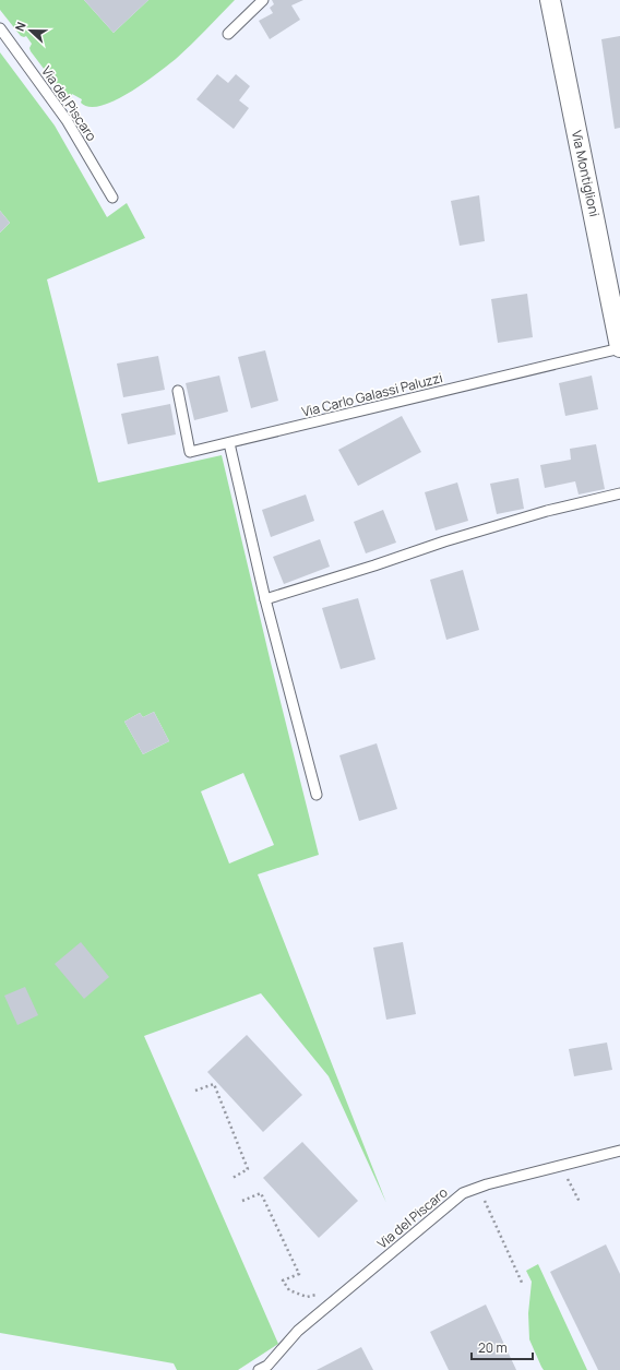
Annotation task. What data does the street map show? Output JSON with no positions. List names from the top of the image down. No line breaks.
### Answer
{"streets":{"street":["Via Montiglioni"],"lane":["Via del Piscaro","Via Carlo Galassi Paluzzi"]},"crossings":[["Via Montiglioni","Via Carlo Galassi Paluzzi"]],"scale_bar":"20 m","north":"left"}
